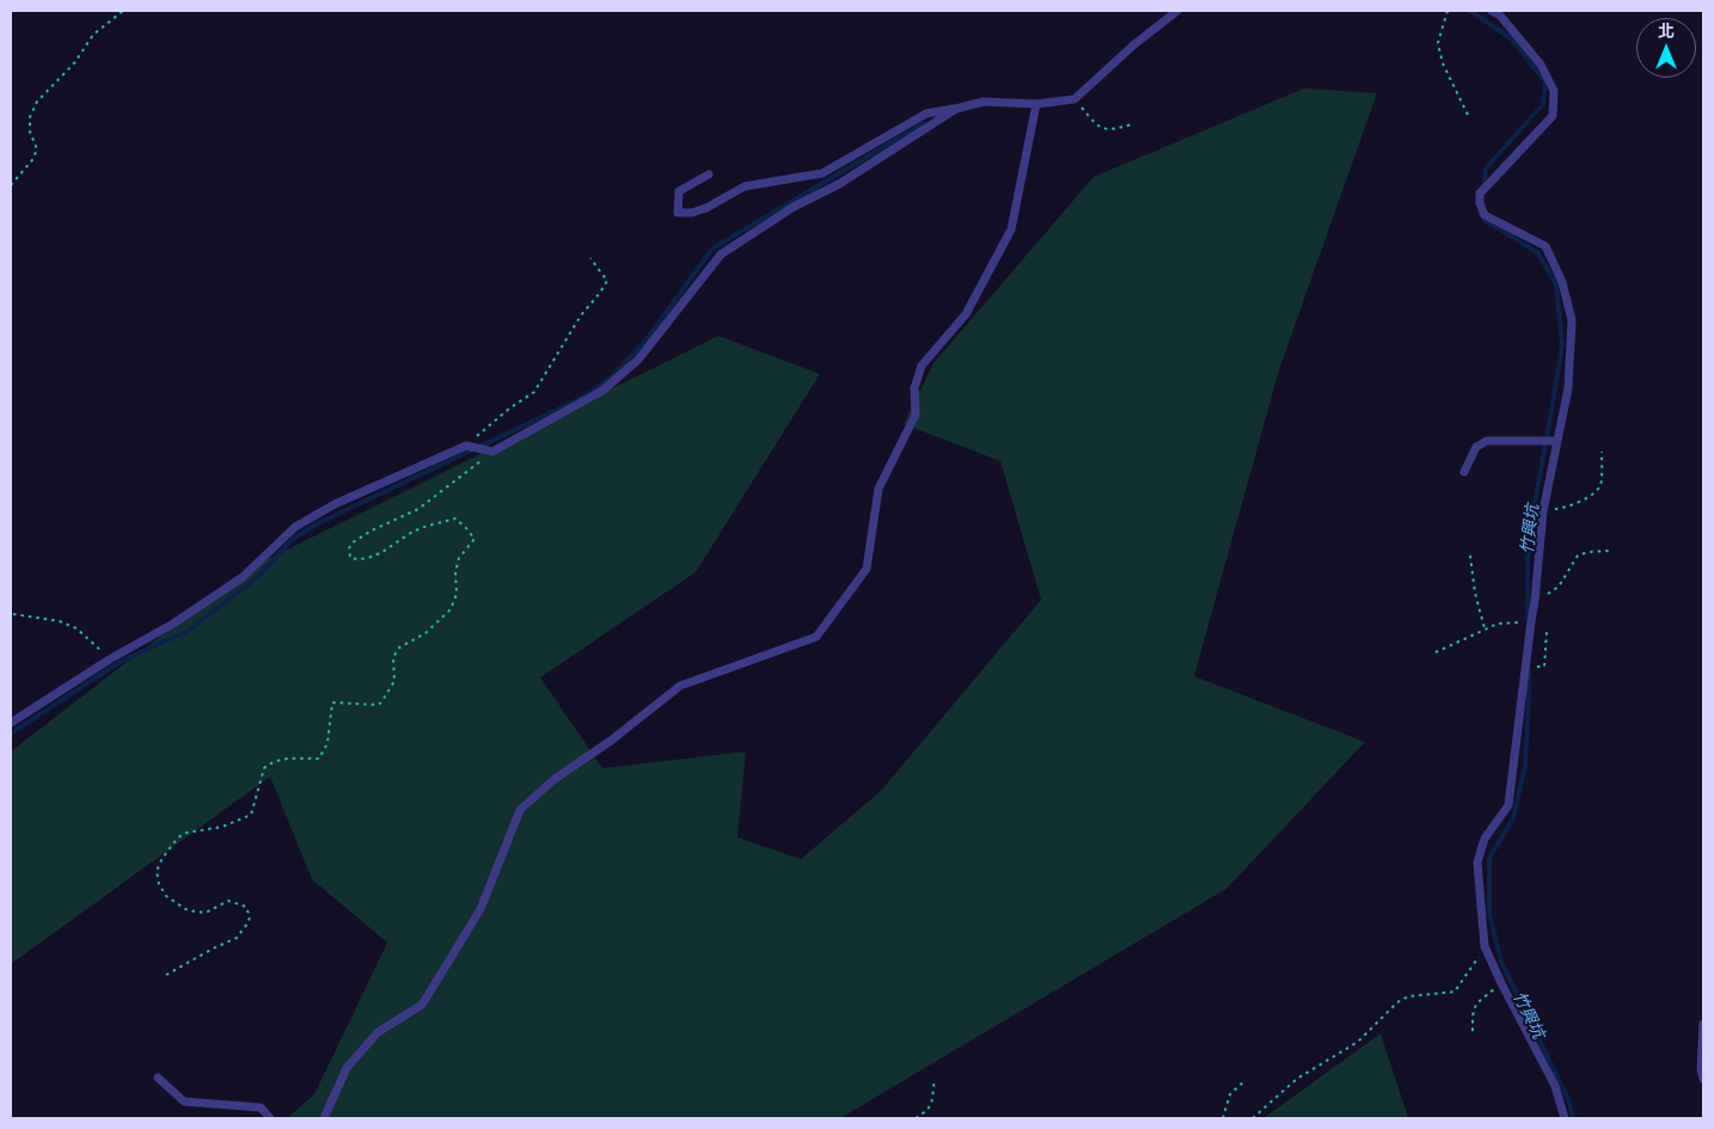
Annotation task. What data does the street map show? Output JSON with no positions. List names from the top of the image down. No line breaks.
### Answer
{"water":["竹興坑"],"north":"top"}
